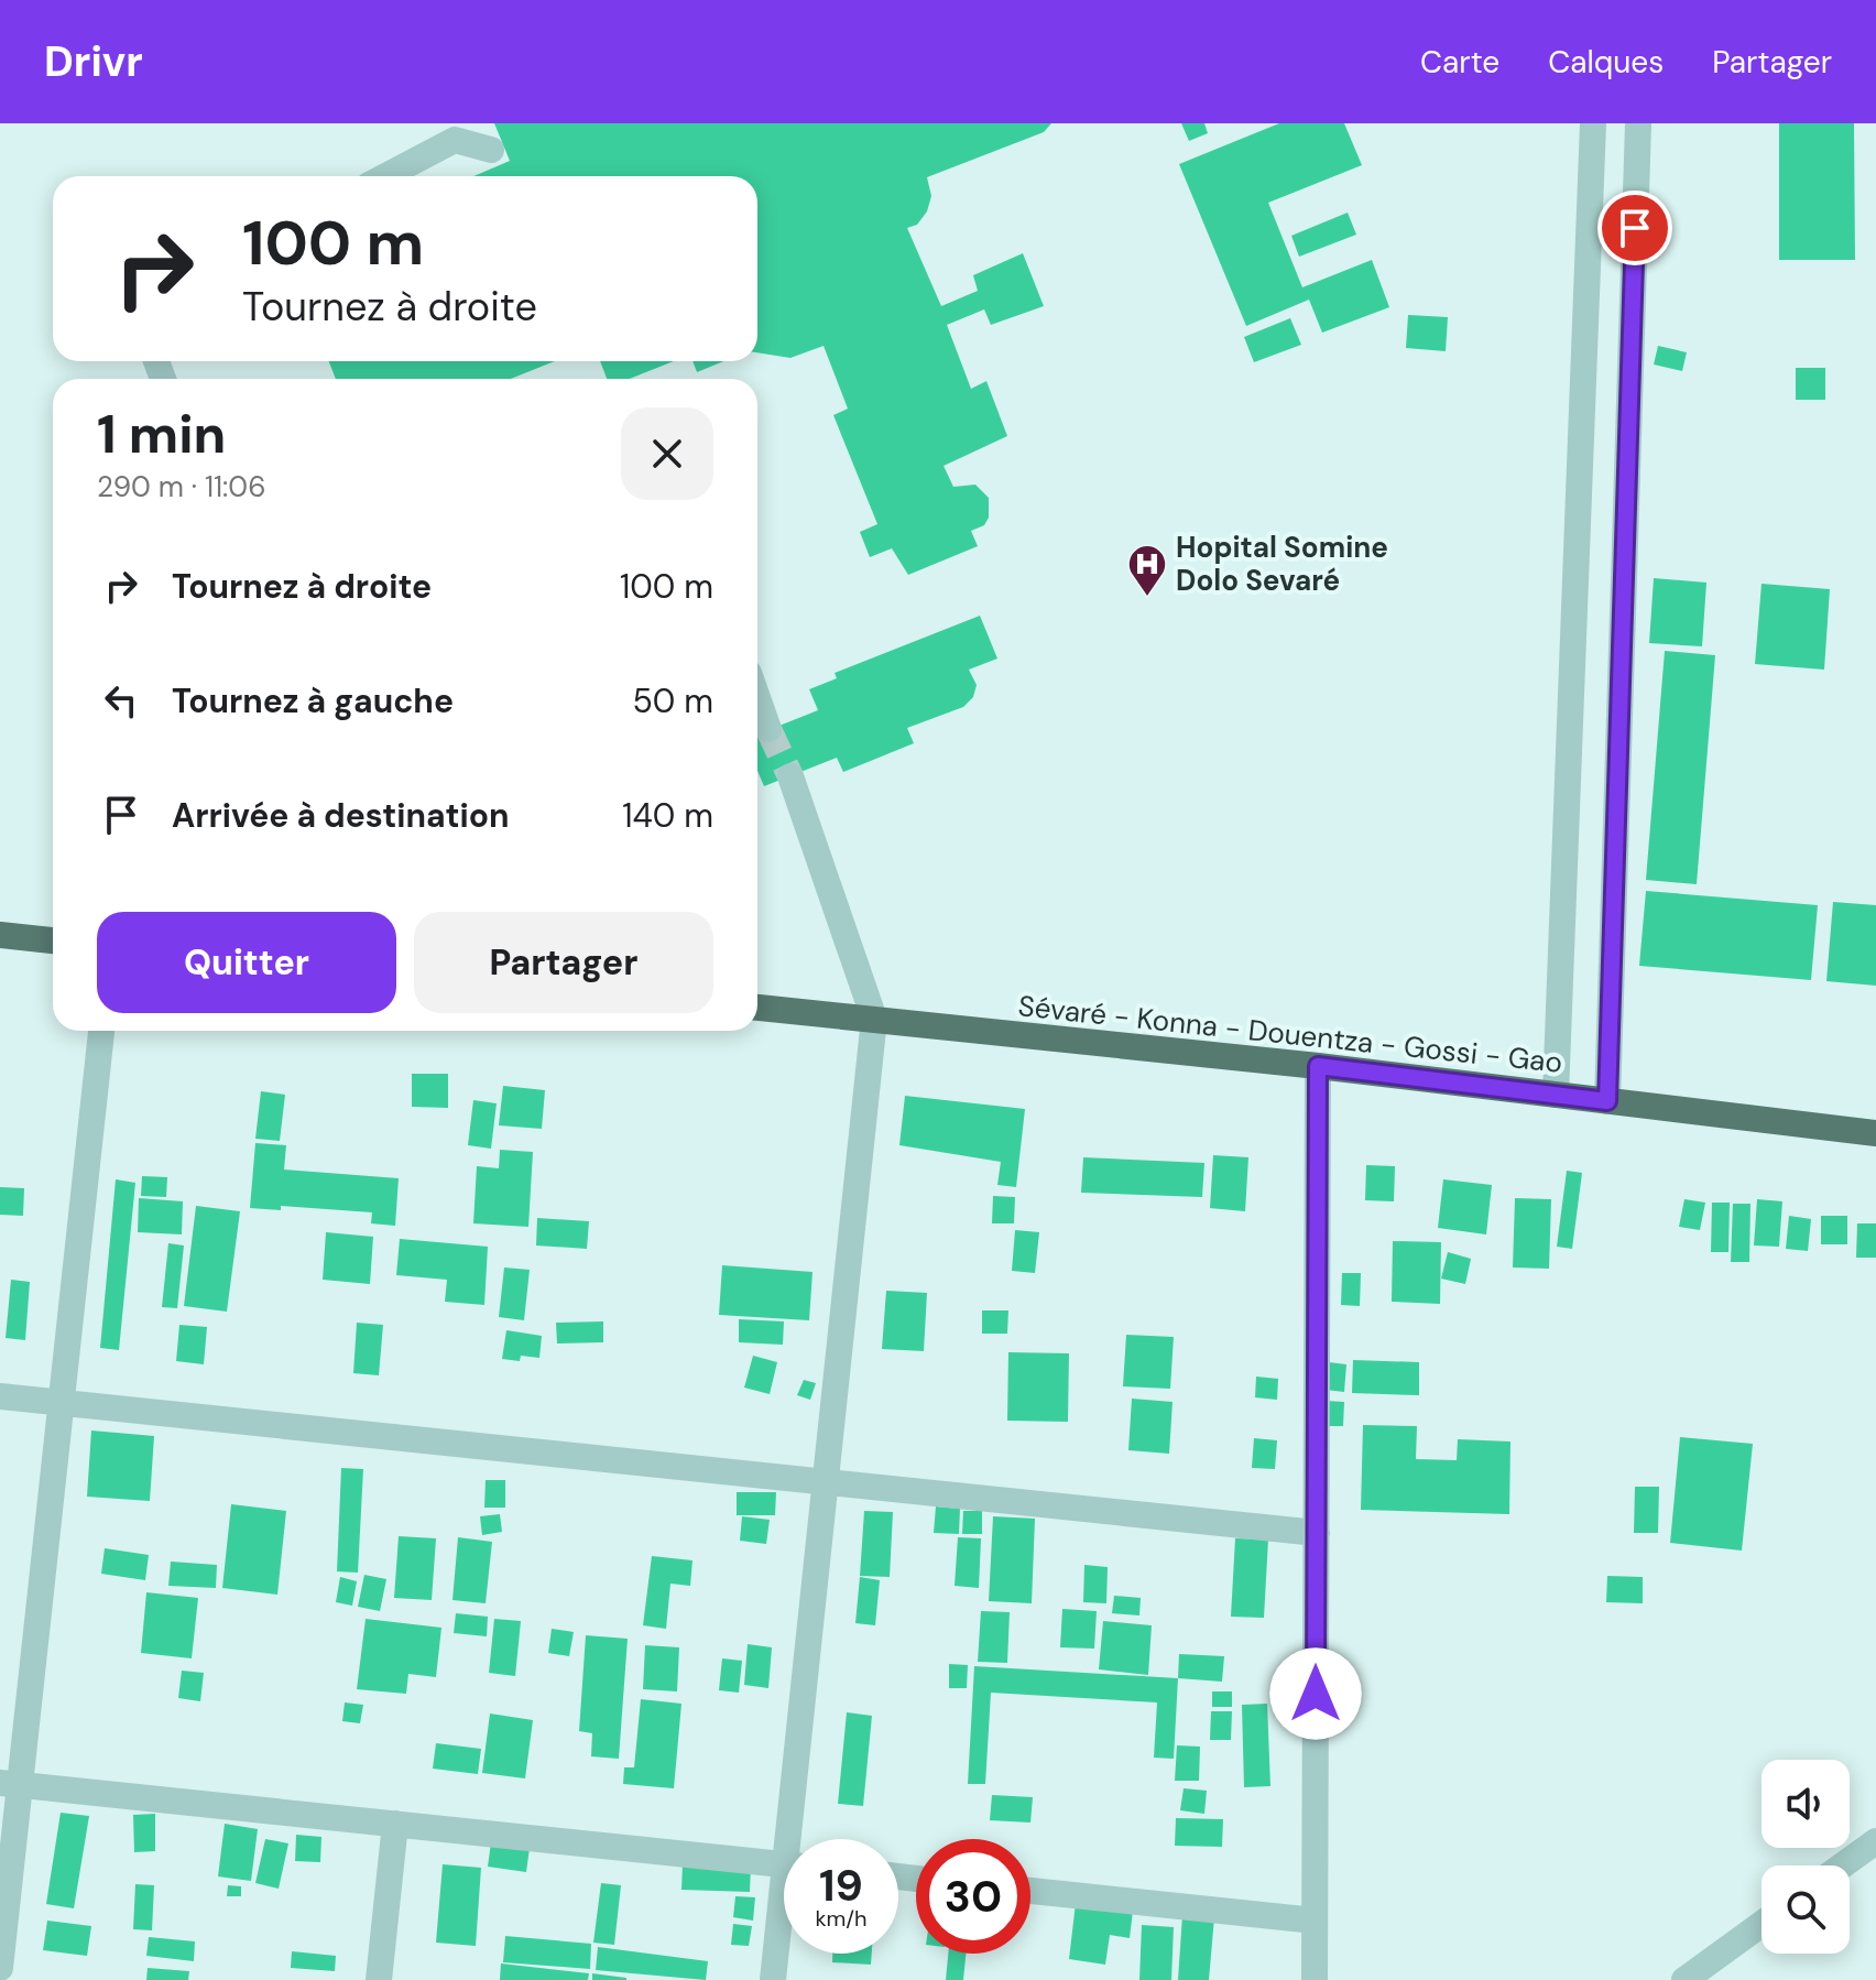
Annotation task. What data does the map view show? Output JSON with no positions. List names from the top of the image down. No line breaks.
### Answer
{"streets":{"main road":["Sévaré - Konna - Douentza - Gossi - Gao"]},"places":{"hospital":["Hopital Somine Dolo Sevaré"]},"page":{"header":"Drivr","nav":["Carte","Calques","Partager"],"turn":["100 m","Tournez à droite"],"heading":["1 min","290 m · 11:06"],"list":[{"name":"Tournez à droite","value":"100 m"},{"name":"Tournez à gauche","value":"50 m"},{"name":"Arrivée à destination","value":"140 m"}],"buttons":["Quitter","Partager"],"speed":"19 km/h","limit":"30"}}
